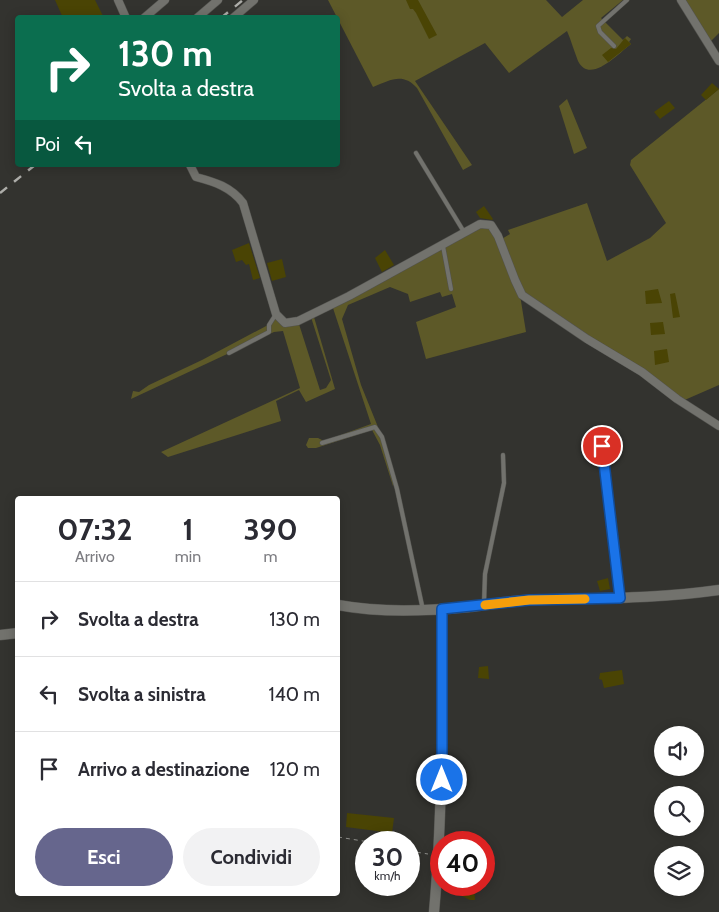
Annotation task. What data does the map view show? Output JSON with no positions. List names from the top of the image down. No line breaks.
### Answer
{"page":{"turn":["130 m","Svolta a destra"],"then":"Poi","eta":["07:32","Arrivo","1","min","390","m"],"list":[{"name":"Svolta a destra","value":"130 m"},{"name":"Svolta a sinistra","value":"140 m"},{"name":"Arrivo a destinazione","value":"120 m"}],"buttons":["Esci","Condividi"],"speed":"30 km/h","limit":"40"}}
